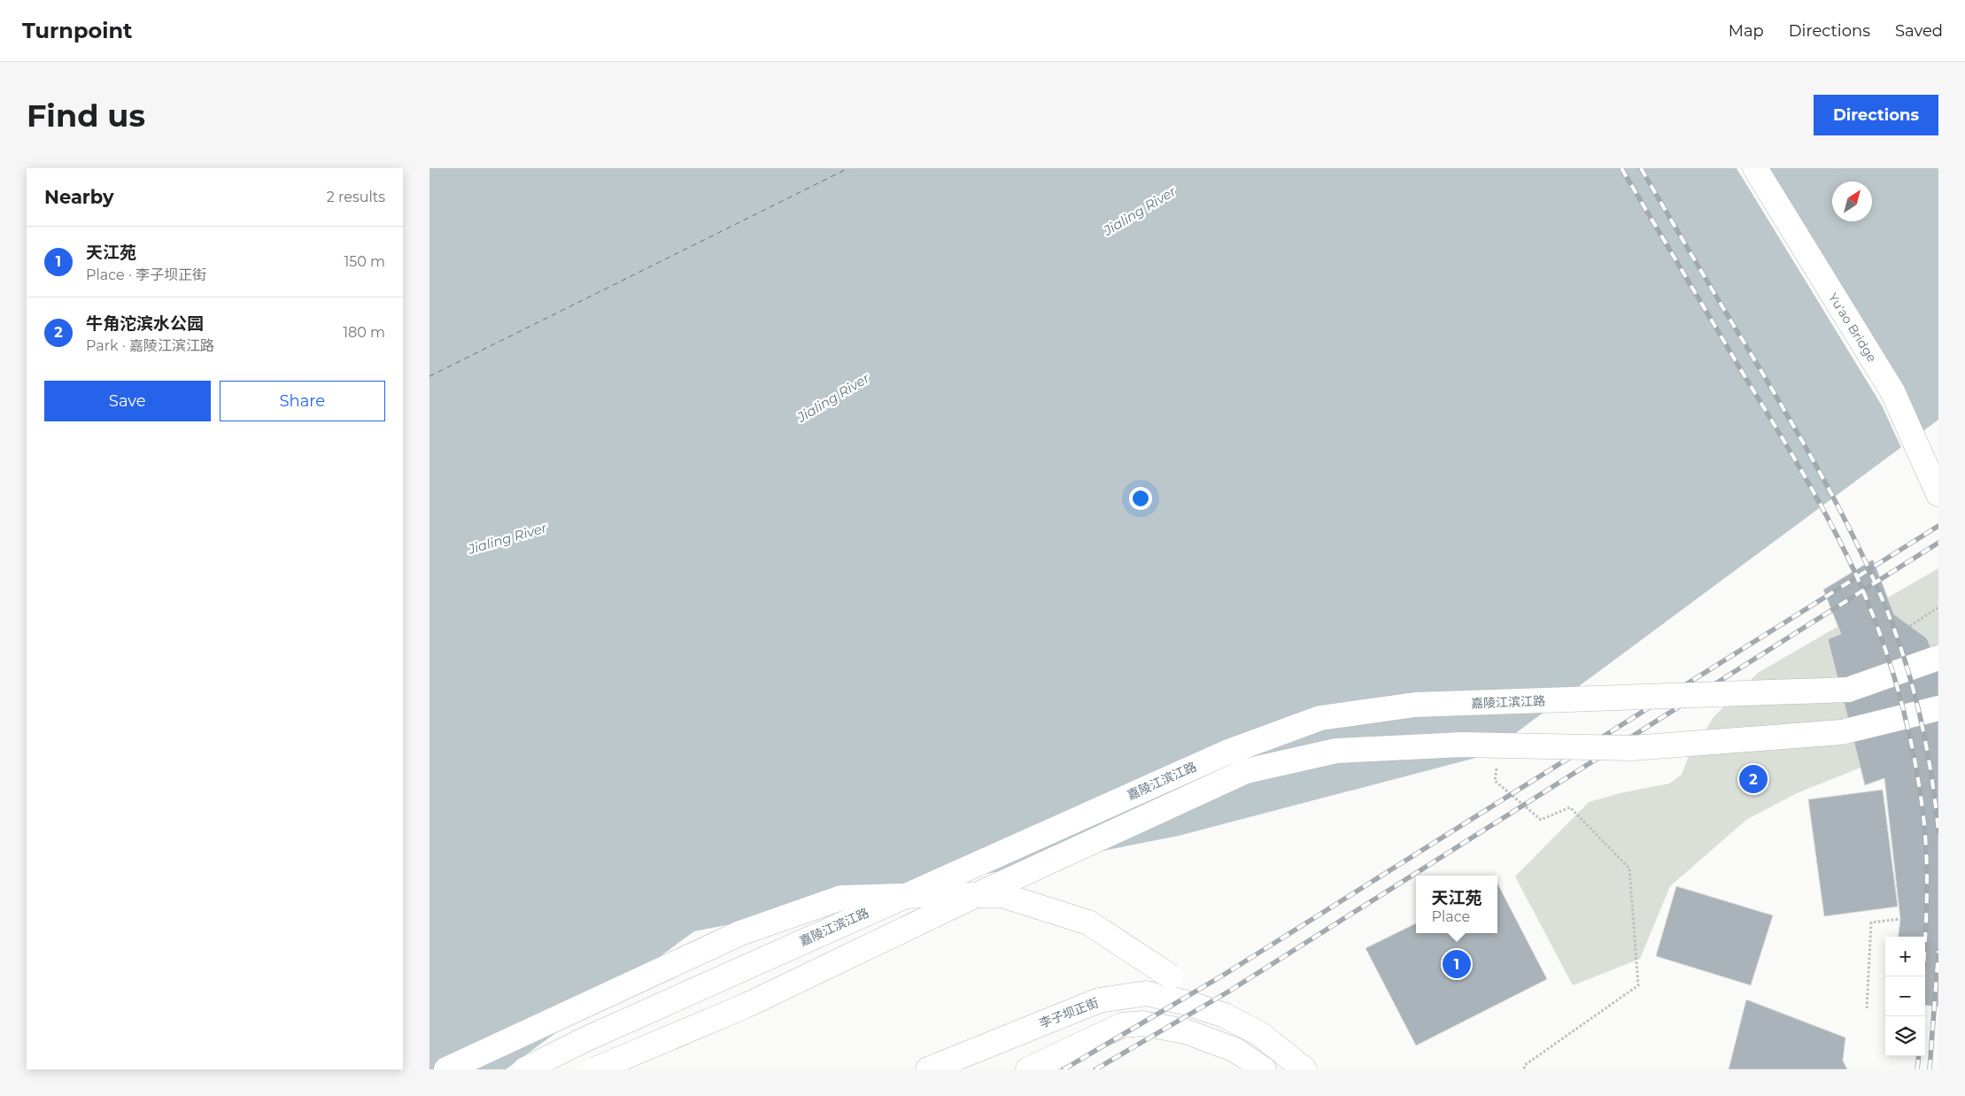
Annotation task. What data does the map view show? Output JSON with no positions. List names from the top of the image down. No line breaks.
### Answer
{"streets":{"main road":["Yu'ao Bridge","嘉陵江滨江路","李子坝正街"]},"water":["Jialing River"],"north":"top right","page":{"header":"Turnpoint","nav":["Map","Directions","Saved"],"buttons":["Directions",["Save","Share"]],"title":"Find us","heading":["Nearby","2 results"],"list":[{"mark":"1","name":"天江苑","note":"Place · 李子坝正街","value":"150 m"},{"mark":"2","name":"牛角沱滨水公园","note":"Park · 嘉陵江滨江路","value":"180 m"}],"pins":["2","1"],"popup":["天江苑","Place"],"map_buttons":["+","−"]}}
